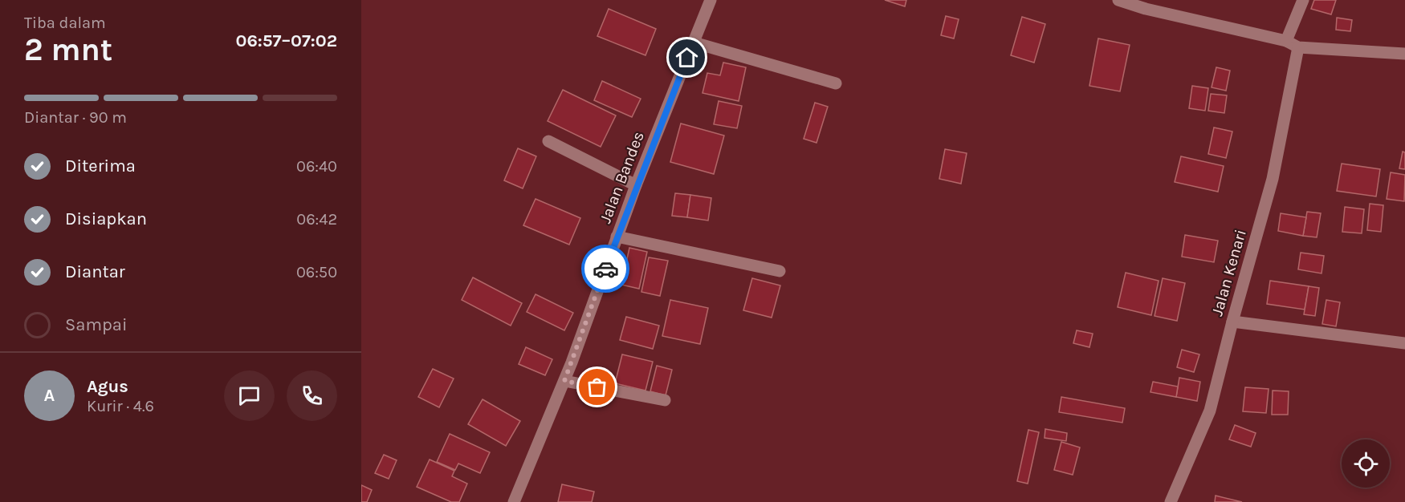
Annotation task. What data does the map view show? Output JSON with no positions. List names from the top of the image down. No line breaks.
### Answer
{"streets":{"street":["Jalan Bandes","Jalan Kenari"]},"page":{"heading":["2 mnt","Tiba dalam","06:57–07:02"],"panel":["Agus","Kurir · 4.6"],"bar":"Diantar · 90 m","list":[["Diterima","06:40"],["Disiapkan","06:42"],["Diantar","06:50"],"Sampai"],"round":"A"}}
